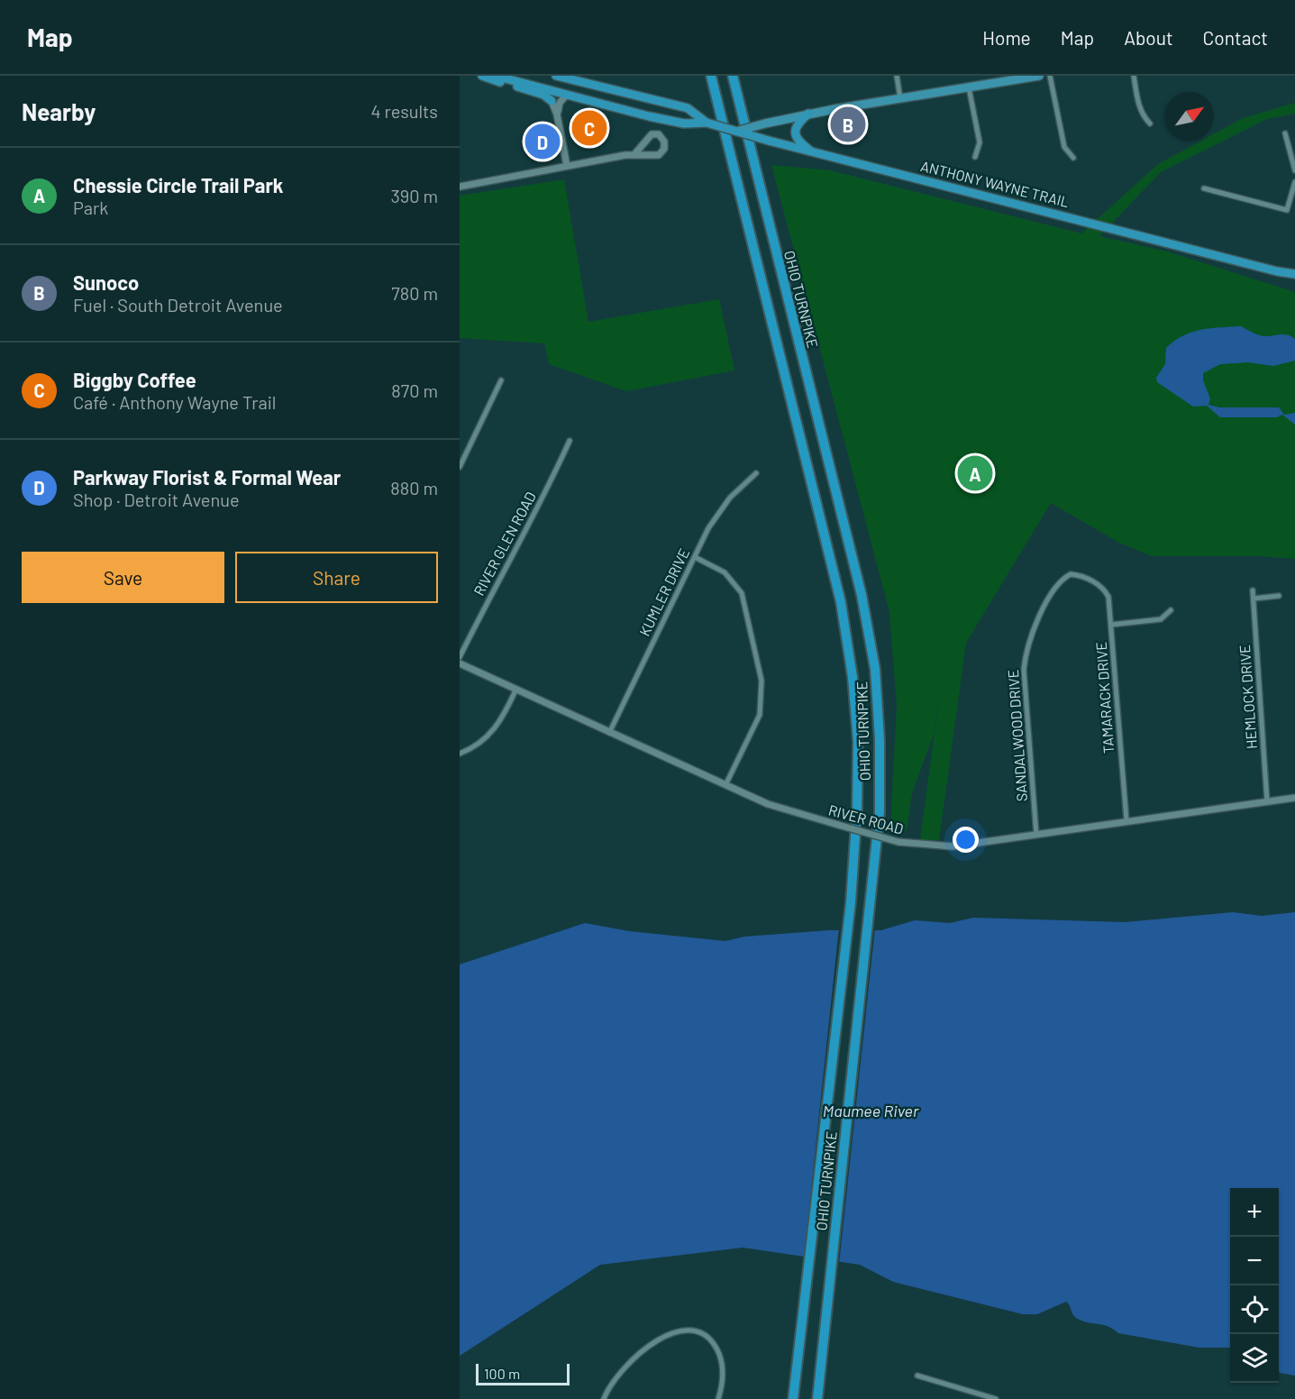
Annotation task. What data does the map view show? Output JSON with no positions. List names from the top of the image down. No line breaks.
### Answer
{"streets":{"highway":["ANTHONY WAYNE TRAIL","OHIO TURNPIKE"],"street":["RIVER GLEN ROAD","KUMLER DRIVE","HEMLOCK DRIVE","TAMARACK DRIVE","SANDALWOOD DRIVE","RIVER ROAD"]},"crossings":[["KUMLER DRIVE","RIVER ROAD"],["HEMLOCK DRIVE","RIVER ROAD"],["TAMARACK DRIVE","SANDALWOOD DRIVE"],["TAMARACK DRIVE","RIVER ROAD"],["SANDALWOOD DRIVE","RIVER ROAD"]],"water":["Maumee River"],"scale_bar":"100 m","north":"top right","page":{"header":"Map","nav":["Home","Map","About","Contact"],"heading":["Nearby","4 results"],"pins":["B","C","D","A"],"list":[{"mark":"A","name":"Chessie Circle Trail Park","note":"Park","value":"390 m"},{"mark":"B","name":"Sunoco","note":"Fuel · South Detroit Avenue","value":"780 m"},{"mark":"C","name":"Biggby Coffee","note":"Café · Anthony Wayne Trail","value":"870 m"},{"mark":"D","name":"Parkway Florist & Formal Wear","note":"Shop · Detroit Avenue","value":"880 m"}],"buttons":["Save","Share"],"map_buttons":["+","−"],"scale":"100 m"}}
